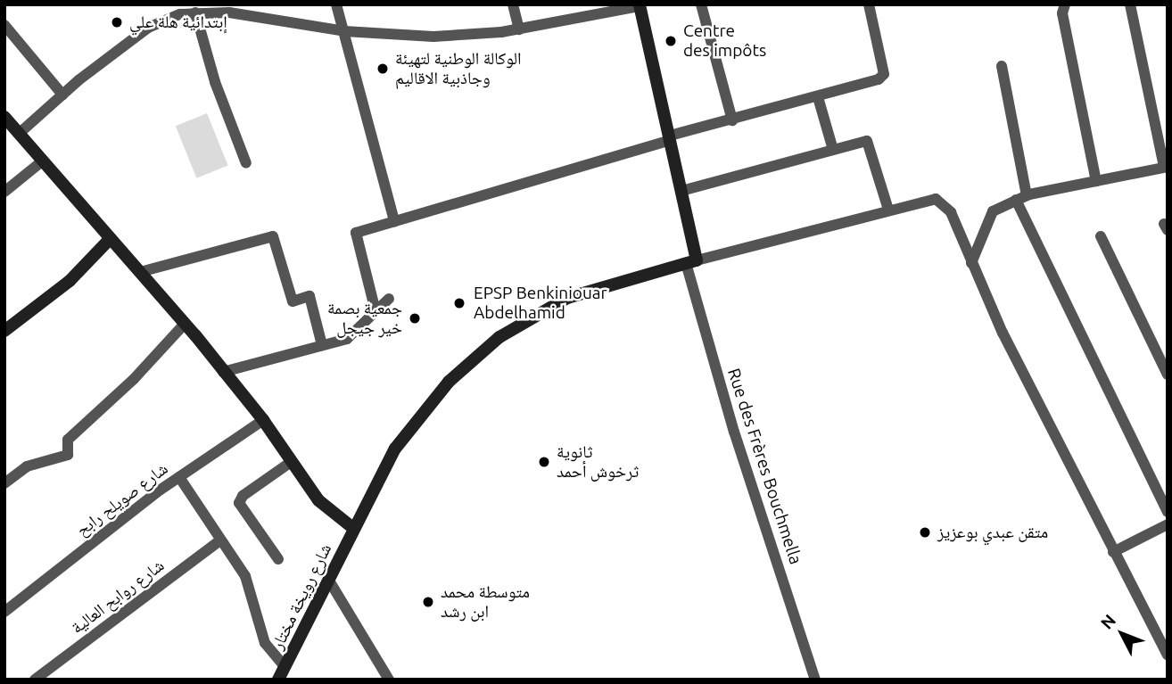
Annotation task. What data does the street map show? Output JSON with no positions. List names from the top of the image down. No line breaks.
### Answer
{"streets":{"main road":["شارع رويخة مختار"],"street":["Rue des Frères Bouchmella","شارع صويلح رابح","شارع روابح العالية"]},"crossings":[["Rue des Frères Bouchmella","شارع رويخة مختار"]],"places":["إبتدائية هلة علي","Centre des impôts","الوكالة الوطنية لتهيئة وجاذبية الاقاليم","EPSP Benkiniouar Abdelhamid","جمعية بصمة خير جيجل","ثانوية ثرخوش أحمد","متقن عبدي بوعزيز","متوسطة محمد ابن رشد"],"north":"top left"}
